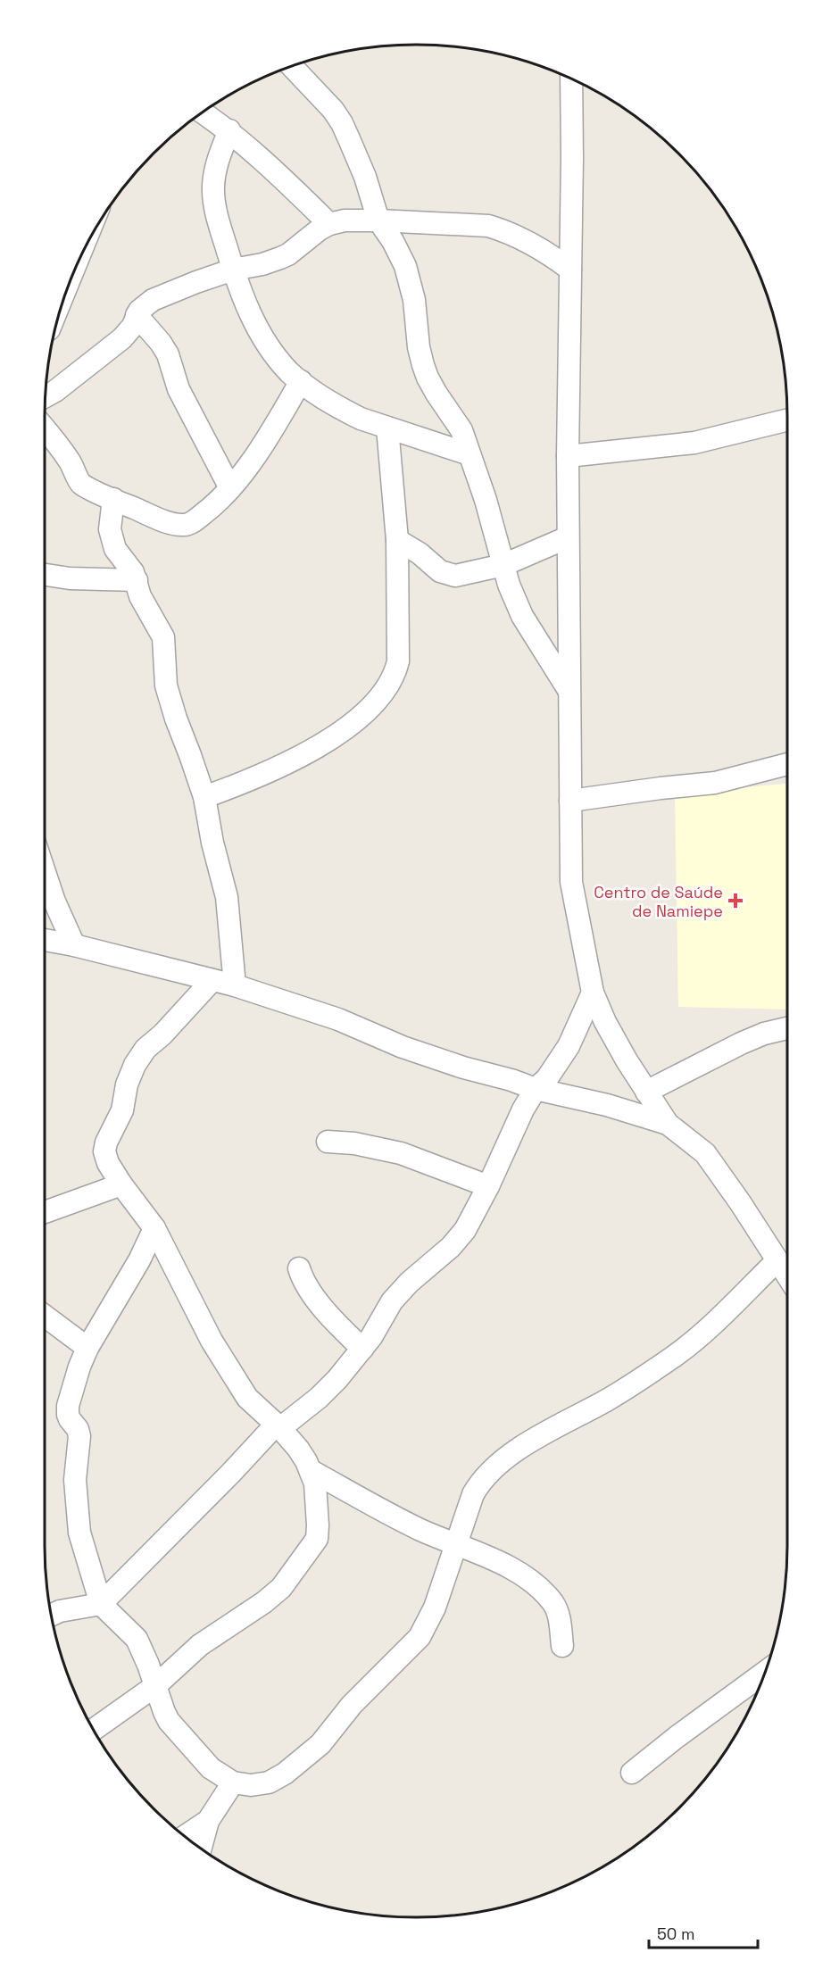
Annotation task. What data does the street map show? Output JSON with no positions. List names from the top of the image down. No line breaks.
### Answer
{"places":{"health":["Centro de Saúde de Namiepe"]},"scale_bar":"50 m"}
